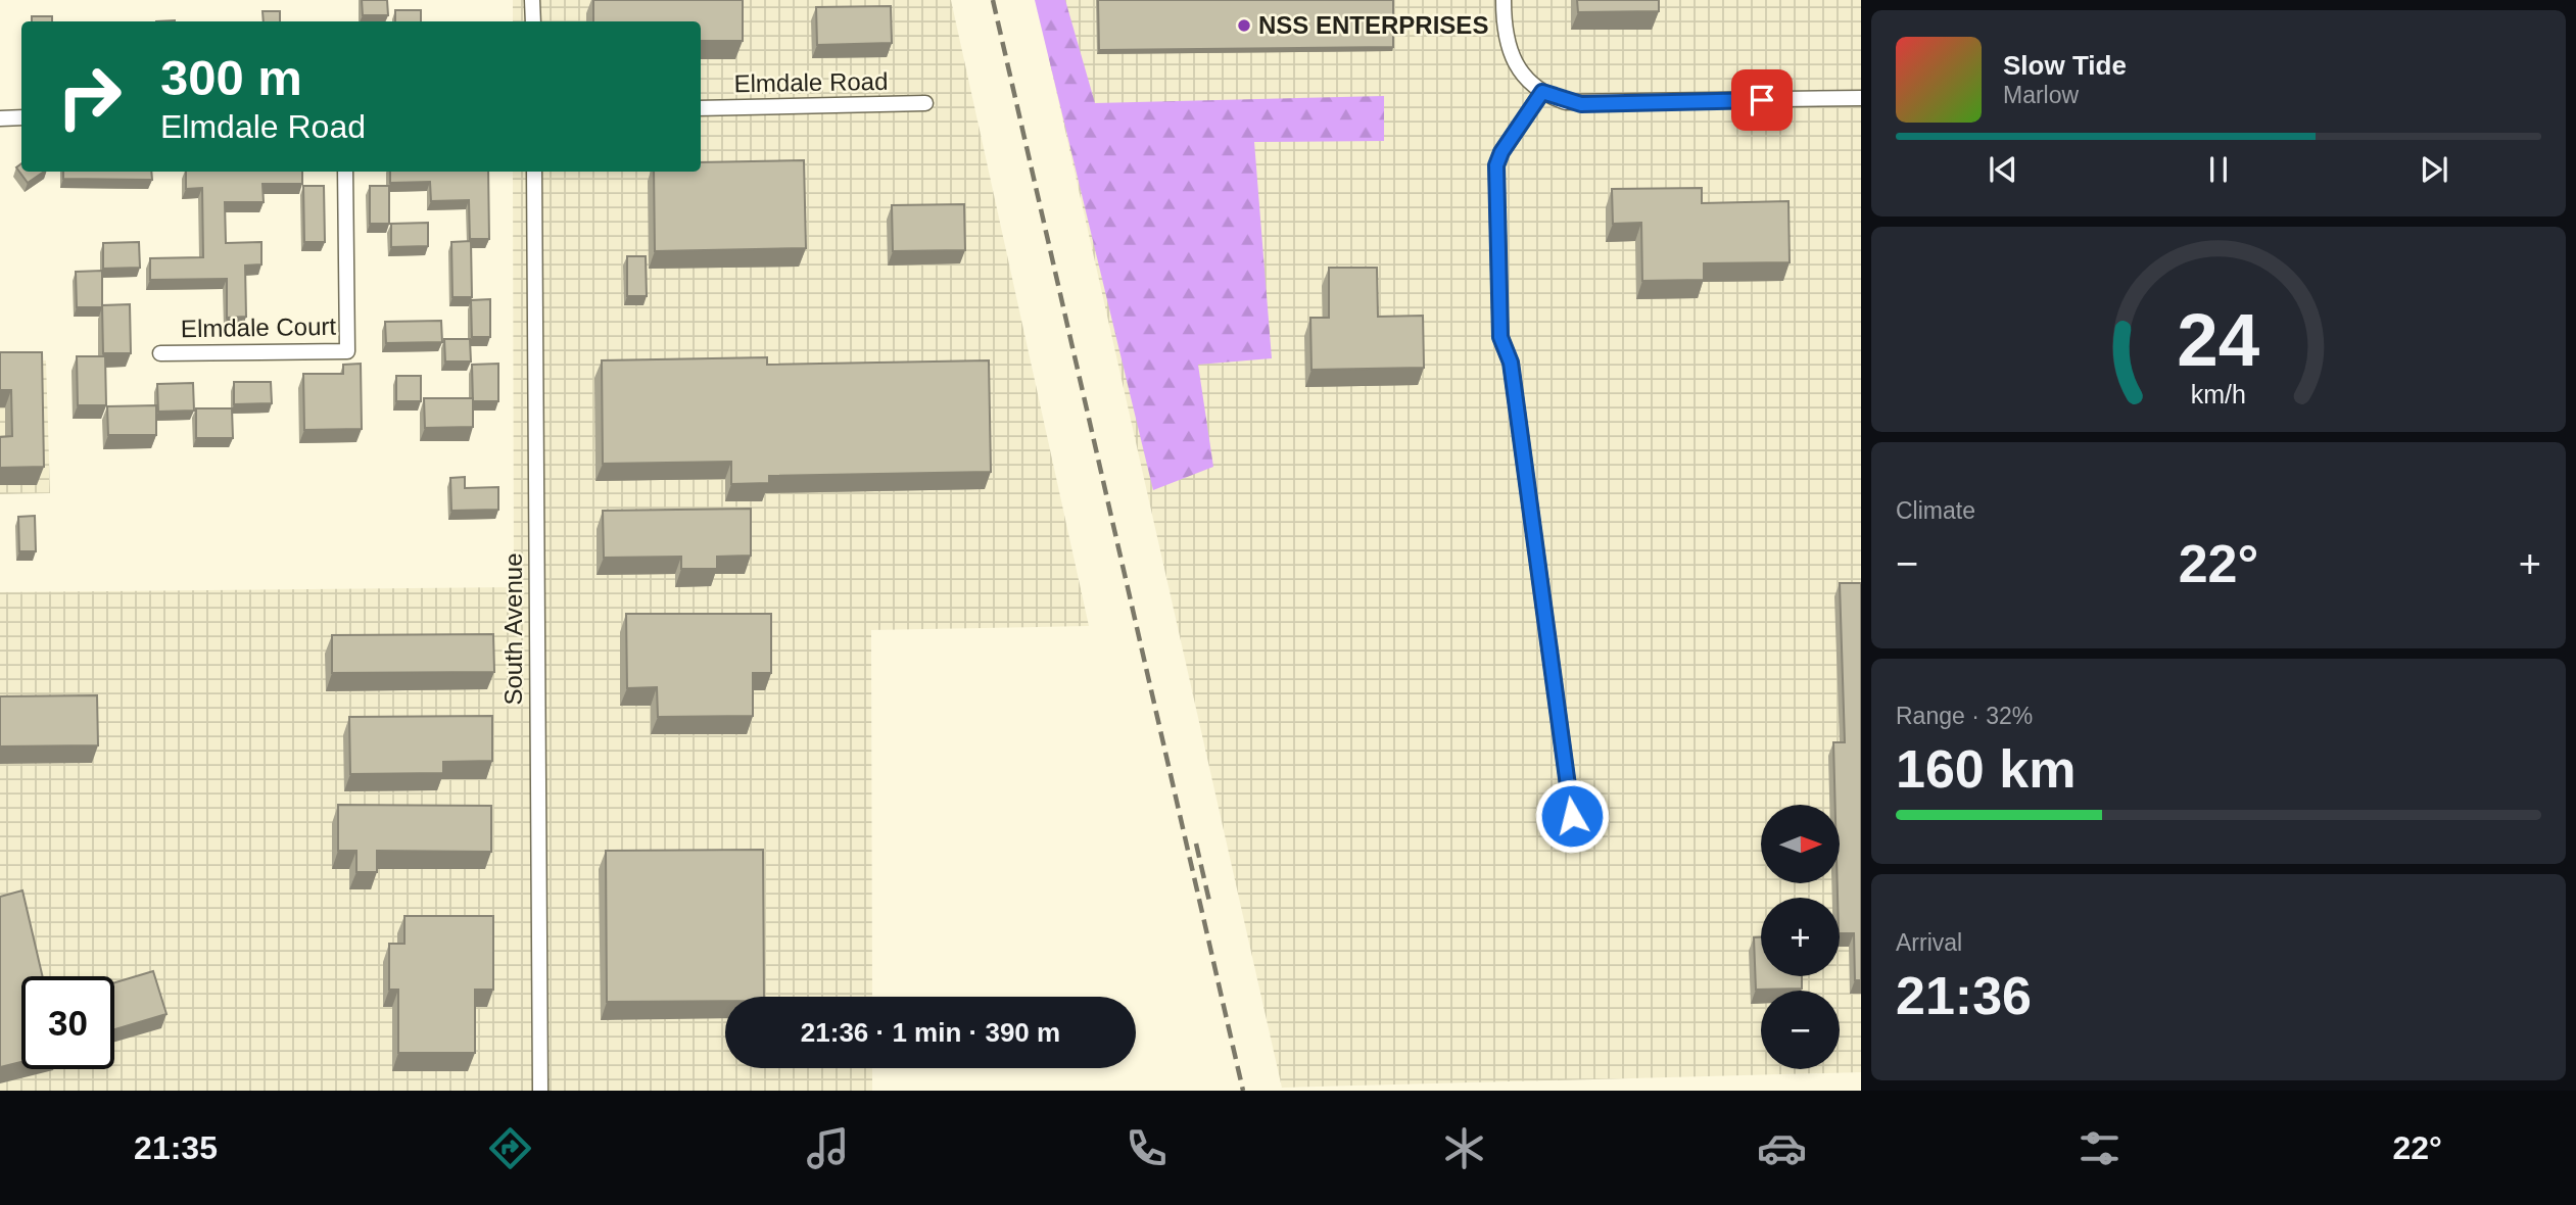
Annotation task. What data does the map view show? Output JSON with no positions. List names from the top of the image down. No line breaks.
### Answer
{"streets":{"street":["Elmdale Road","Elmdale Court","South Avenue"]},"places":["NSS ENTERPRISES"],"north":"right","page":{"turn":["300 m","Elmdale Road"],"song":["Slow Tide","Marlow"],"tile":["Climate",["Range · 32%","160 km"],["Arrival","21:36"]],"heat":["−","22°","+"],"map_buttons":["+","−"],"limit":"30","trip":"21:36 · 1 min · 390 m","tabs":["21:35","22°"],"gauge":["24","km/h"]}}
